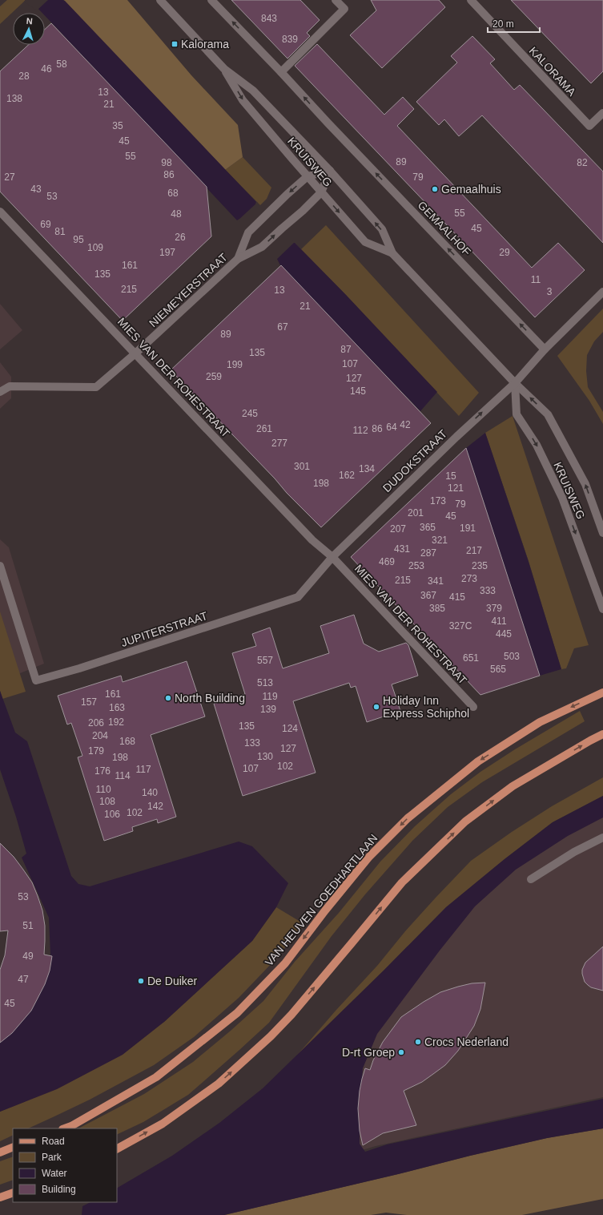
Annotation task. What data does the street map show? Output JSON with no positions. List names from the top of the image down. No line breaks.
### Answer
{"streets":{"main road":["VAN HEUVEN GOEDHARTLAAN"],"street":["KALORAMA","KRUISWEG","GEMAALHOF","NIEMEYERSTRAAT","MIES VAN DER ROHESTRAAT","DUDOKSTRAAT","JUPITERSTRAAT"]},"crossings":[["KRUISWEG","NIEMEYERSTRAAT"],["KRUISWEG","DUDOKSTRAAT"],["NIEMEYERSTRAAT","MIES VAN DER ROHESTRAAT"],["MIES VAN DER ROHESTRAAT","DUDOKSTRAAT"],["MIES VAN DER ROHESTRAAT","JUPITERSTRAAT"],["DUDOKSTRAAT","JUPITERSTRAAT"]],"one_way":["GEMAALHOF","DUDOKSTRAAT"],"places":{"transit":["Kalorama"],"other":["Gemaalhuis","North Building","Holiday Inn Express Schiphol","De Duiker","Crocs Nederland","D-rt Groep"]},"house_numbers":["843","839","58","46","28","13","138","21","35","45","55","89","98","82","86","27","79","43","68","53","55","48","69","45","81","26","95","109","197","29","161","135","11","215","13","3","21","67","89","87","135","107","199","259","127","145","245","42","64","261","86","112","277","301","134","162","15","198","121","173","79","201","45","365","191","207","321","431","217","287","469","253","235","273","215","341","333","367","415","385","379","411","327C","445","503","651","557","565","513","161","119","157","163","139","192","206","135","124","204","168","133","127","179","130","198","102","107","117","176","114","110","140","108","142","102","106","53","51","49","47","45"],"legend":["Road","Park","Water","Building"],"scale_bar":"20 m","north":"top"}
